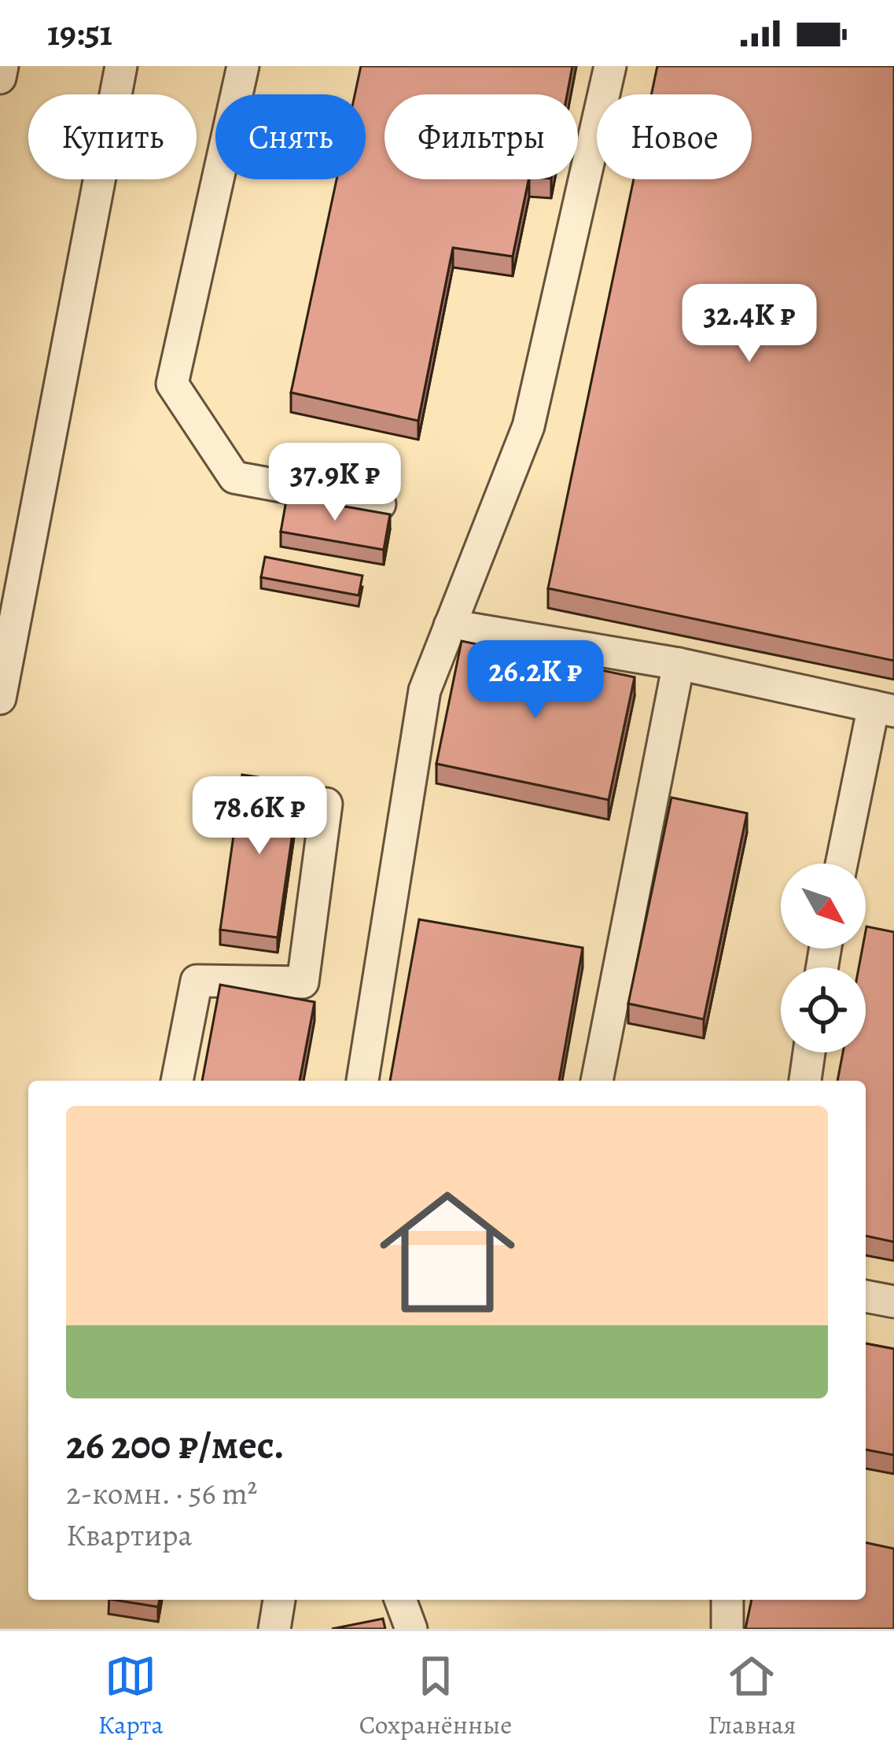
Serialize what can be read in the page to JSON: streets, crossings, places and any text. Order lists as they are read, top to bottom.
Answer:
{
  "north": "bottom right",
  "page": {
    "status": "19:51",
    "chip": [
      "Купить",
      "Снять",
      "Фильтры",
      "Новое"
    ],
    "price": [
      "32.4K ₽",
      "37.9K ₽",
      "26.2K ₽",
      "78.6K ₽"
    ],
    "list": [
      {
        "name": "26 200 ₽/мес.",
        "note": "2-комн. · 56 m² · Квартира"
      }
    ],
    "tabs": ["Карта", "Сохранённые", "Главная"]
  }
}
